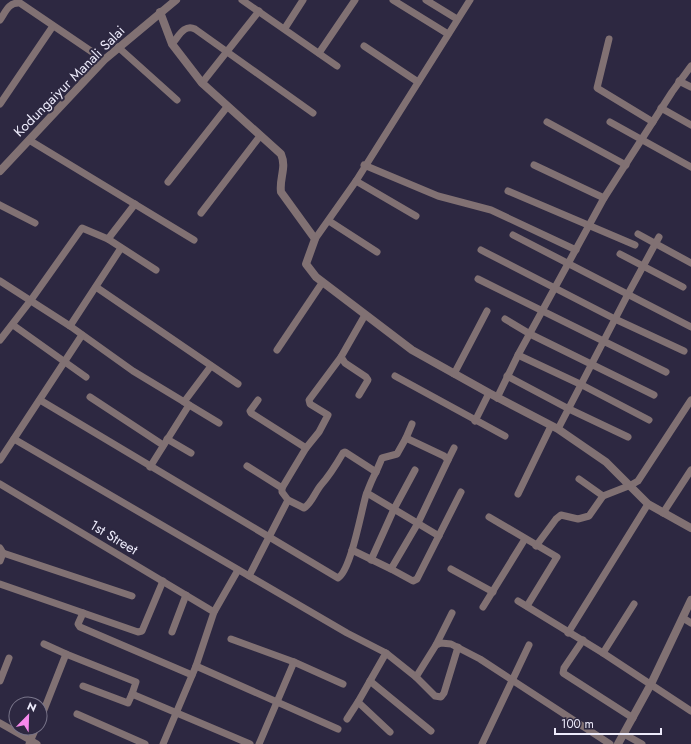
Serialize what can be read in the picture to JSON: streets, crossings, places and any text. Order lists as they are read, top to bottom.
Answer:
{
  "streets": {
    "street": ["Kodungaiyur Manali Salai", "1st Street"]
  },
  "scale_bar": "100 m",
  "north": "top right"
}
